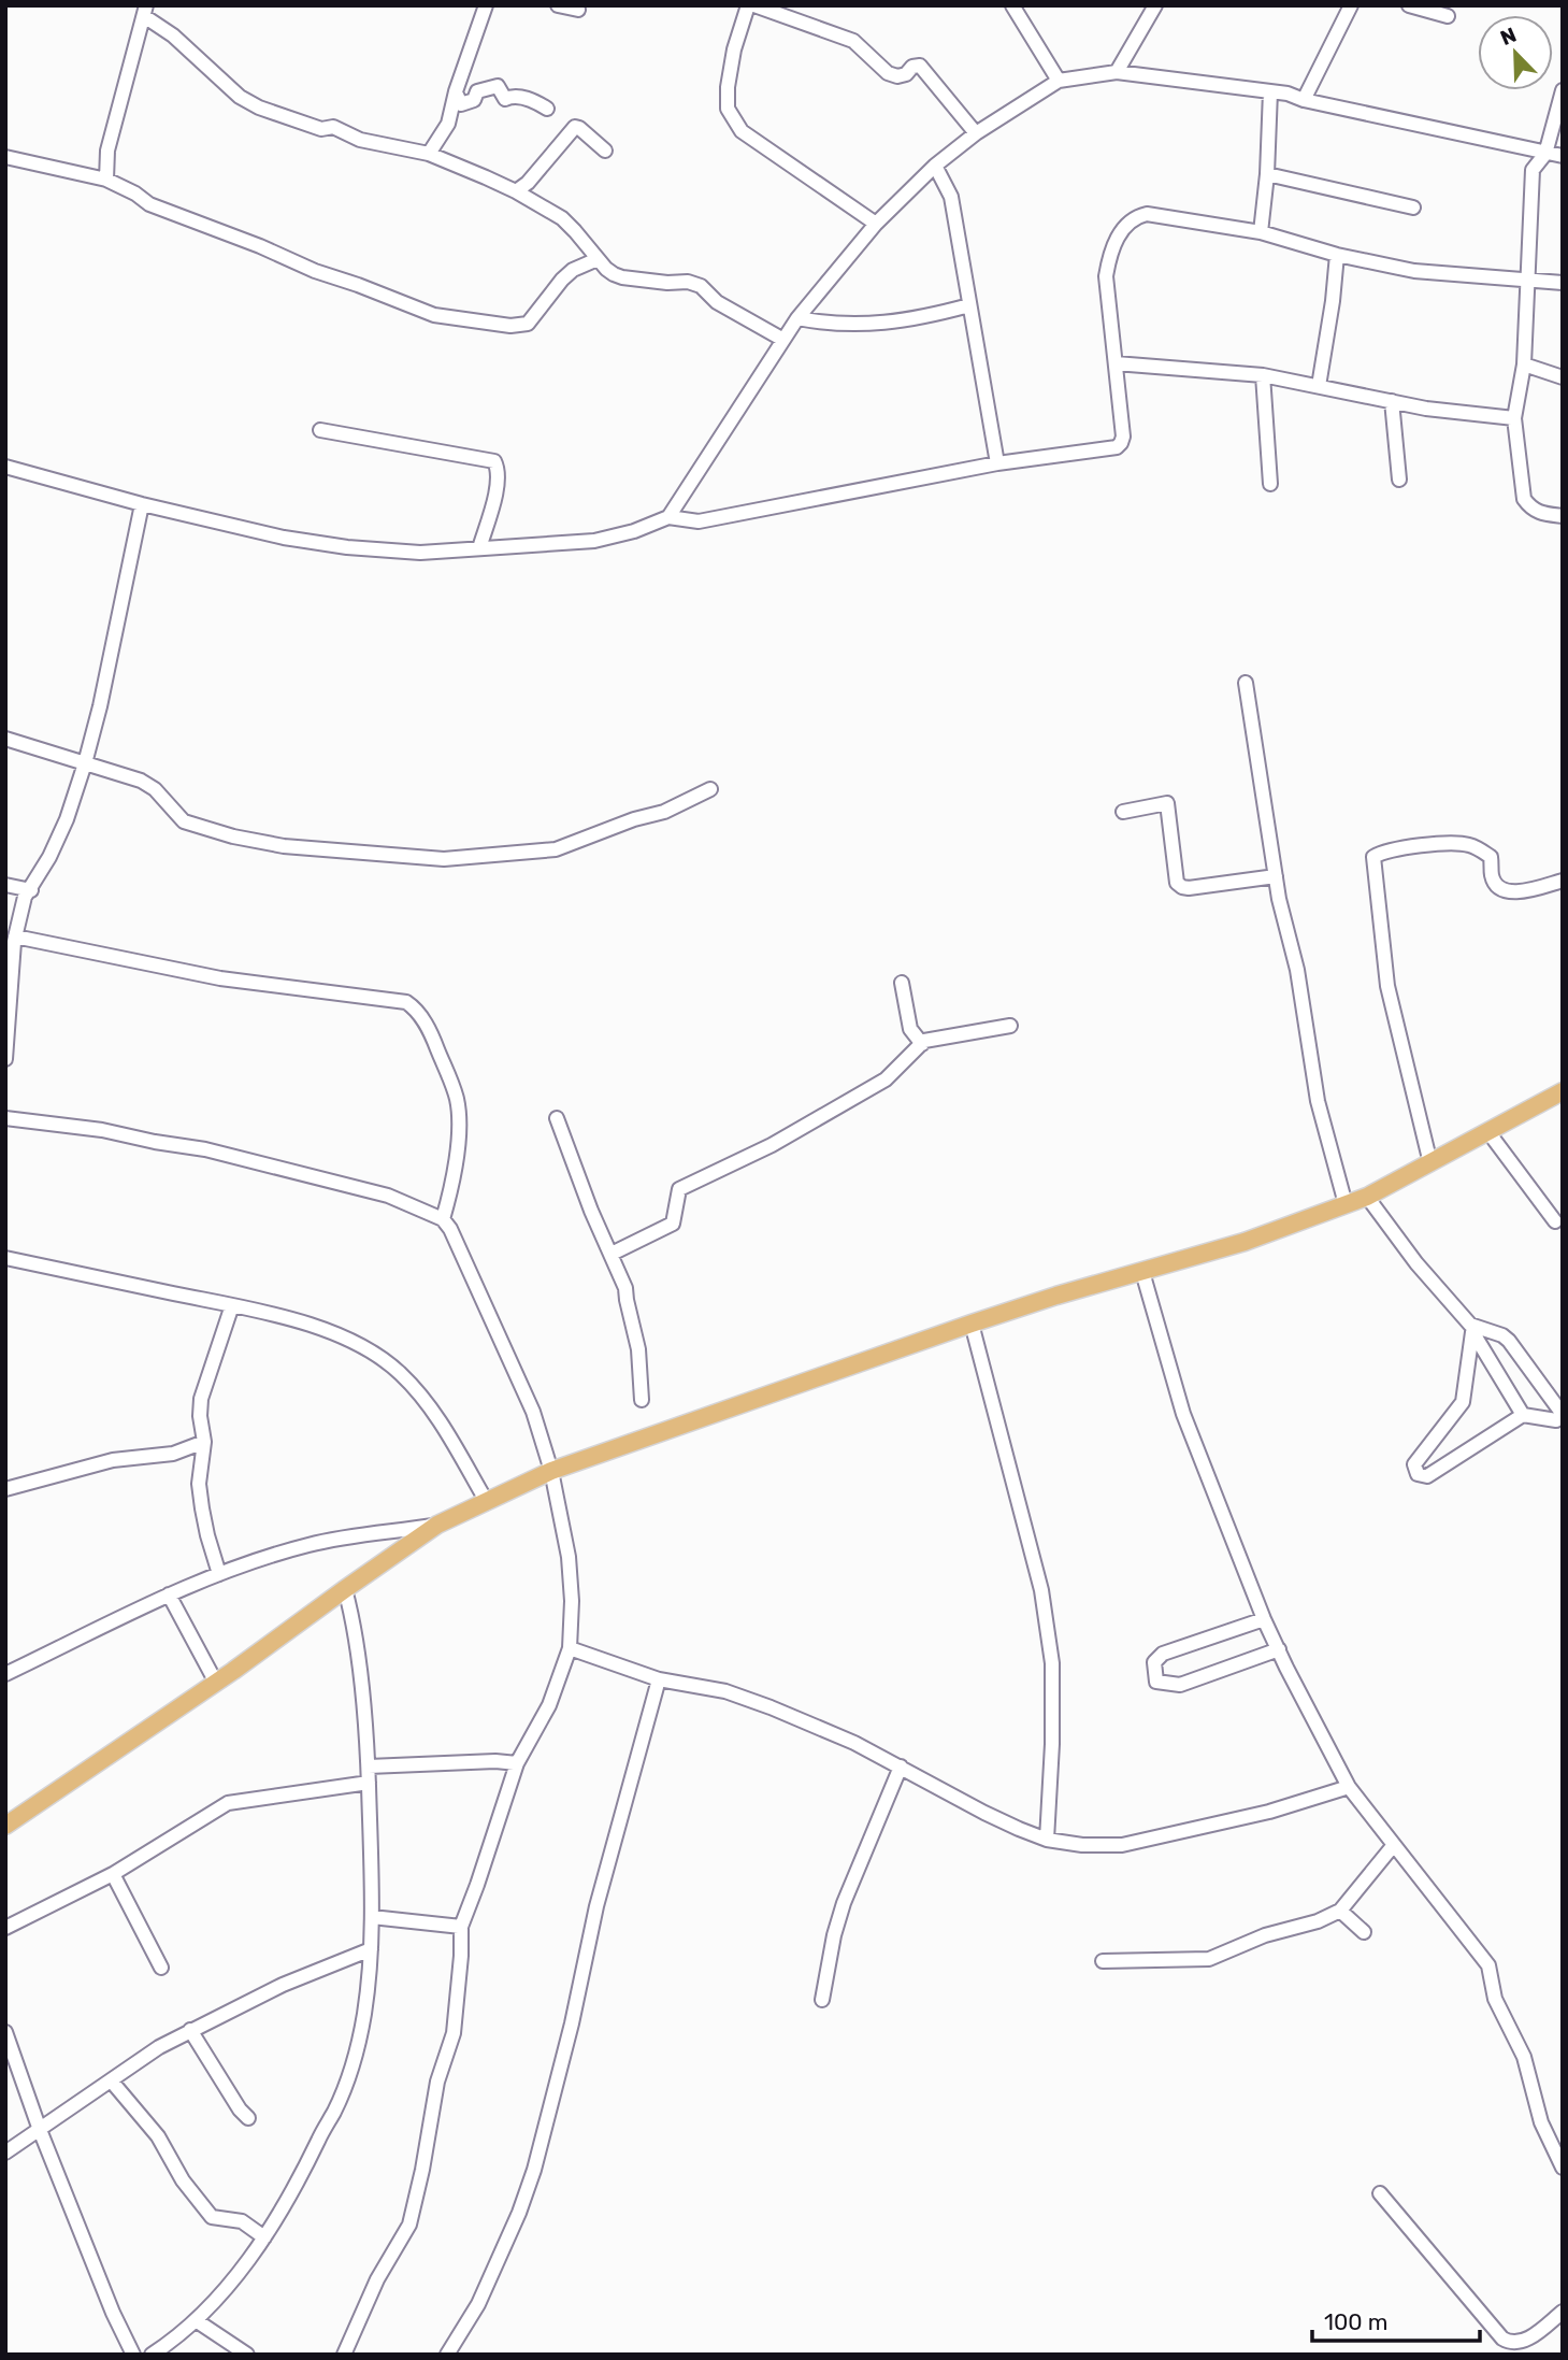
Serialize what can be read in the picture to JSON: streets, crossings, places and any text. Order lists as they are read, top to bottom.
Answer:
{
  "scale_bar": "100 m",
  "north": "top left"
}
